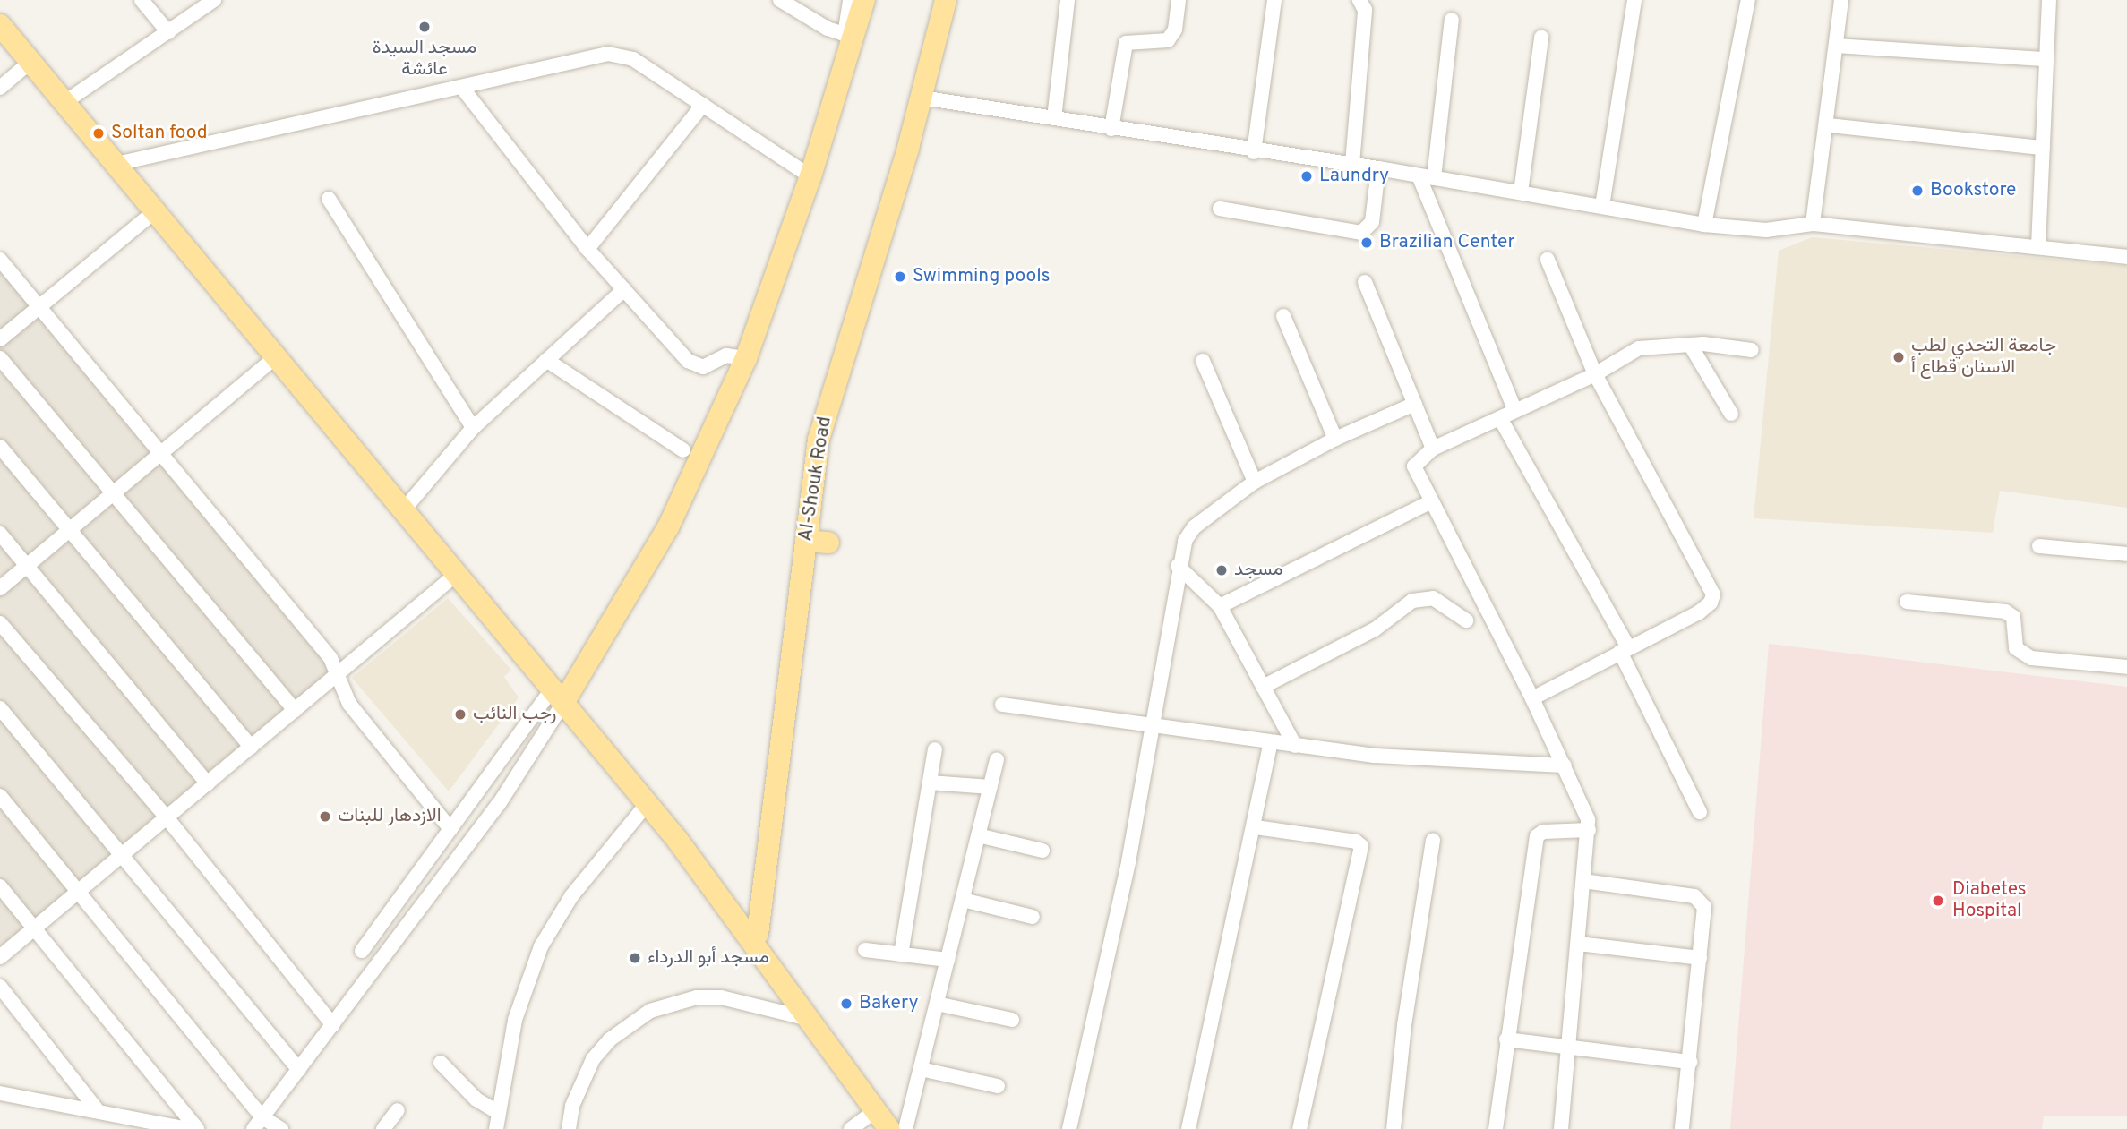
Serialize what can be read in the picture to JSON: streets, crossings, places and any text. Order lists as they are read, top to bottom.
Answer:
{
  "streets": {
    "main road": ["Al-Shouk Road"]
  },
  "places": [
    "مسجد السيدة عائشة",
    "Soltan food",
    "Laundry",
    "Bookstore",
    "Brazilian Center",
    "Swimming pools",
    "جامعة التحدي لطب الاسنان قطاع أ",
    "مسجد",
    "رجب النائب",
    "الازدهار للبنات",
    "Diabetes Hospital",
    "مسجد أبو الدرداء",
    "Bakery"
  ]
}
